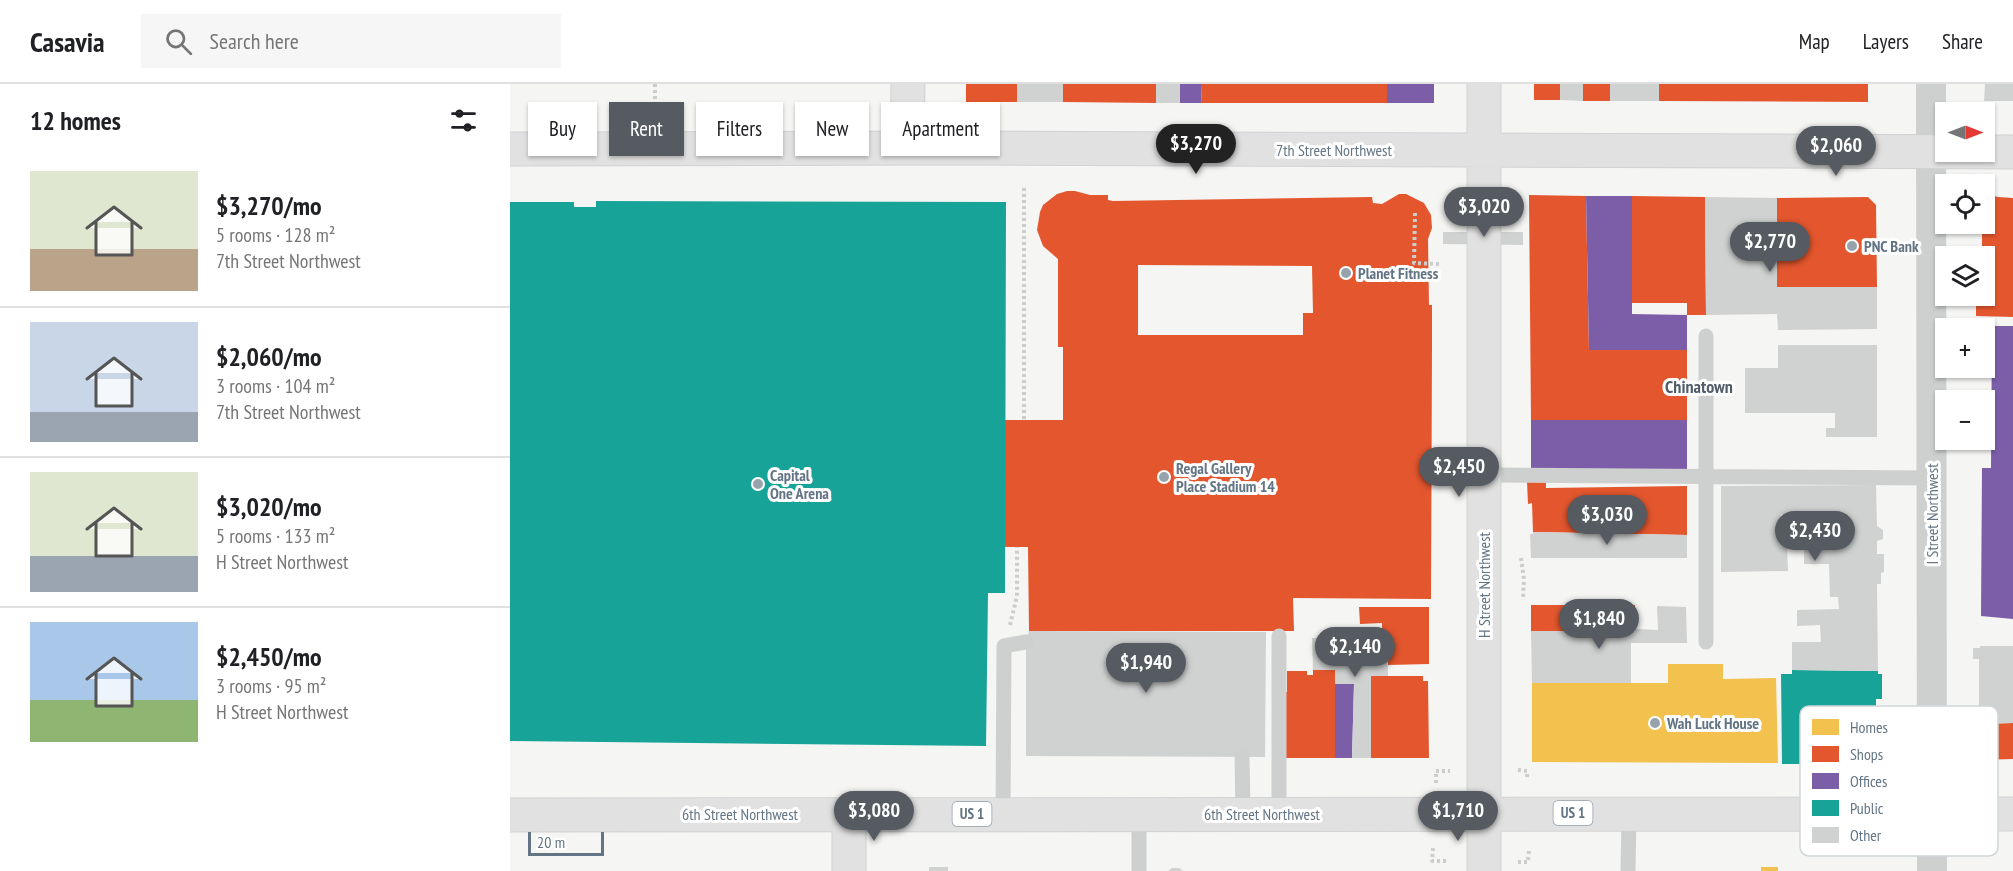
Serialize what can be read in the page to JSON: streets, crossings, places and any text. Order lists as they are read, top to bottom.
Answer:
{
  "streets": {
    "main road": [
      "7th Street Northwest",
      "H Street Northwest",
      "US 1",
      "6th Street Northwest"
    ],
    "street": ["I Street Northwest"]
  },
  "crossings": [
    ["7th Street Northwest", "I Street Northwest"],
    ["7th Street Northwest", "H Street Northwest"],
    ["H Street Northwest", "6th Street Northwest"]
  ],
  "districts": ["Chinatown"],
  "places": [
    "PNC Bank",
    "Planet Fitness",
    "Regal Gallery Place Stadium 14",
    "Capital One Arena",
    "Wah Luck House"
  ],
  "legend": [
    "Homes",
    "Shops",
    "Offices",
    "Public",
    "Other"
  ],
  "scale_bar": "20 m",
  "north": "right",
  "page": {
    "header": "Casavia",
    "search": "Search here",
    "nav": ["Map", "Layers", "Share"],
    "heading": "12 homes",
    "map_buttons": ["+", "−"],
    "chip": [
      "Buy",
      "Rent",
      "Filters",
      "New",
      "Apartment"
    ],
    "price": [
      "$3,270",
      "$2,060",
      "$3,020",
      "$2,770",
      "$2,450",
      "$3,030",
      "$2,430",
      "$1,840",
      "$2,140",
      "$1,940",
      "$3,080",
      "$1,710"
    ],
    "list": [
      {
        "name": "$3,270/mo",
        "note": "5 rooms · 128 m² · 7th Street Northwest"
      },
      {
        "name": "$2,060/mo",
        "note": "3 rooms · 104 m² · 7th Street Northwest"
      },
      {
        "name": "$3,020/mo",
        "note": "5 rooms · 133 m² · H Street Northwest"
      },
      {
        "name": "$2,450/mo",
        "note": "3 rooms · 95 m² · H Street Northwest"
      }
    ],
    "scale": "20 m"
  }
}
